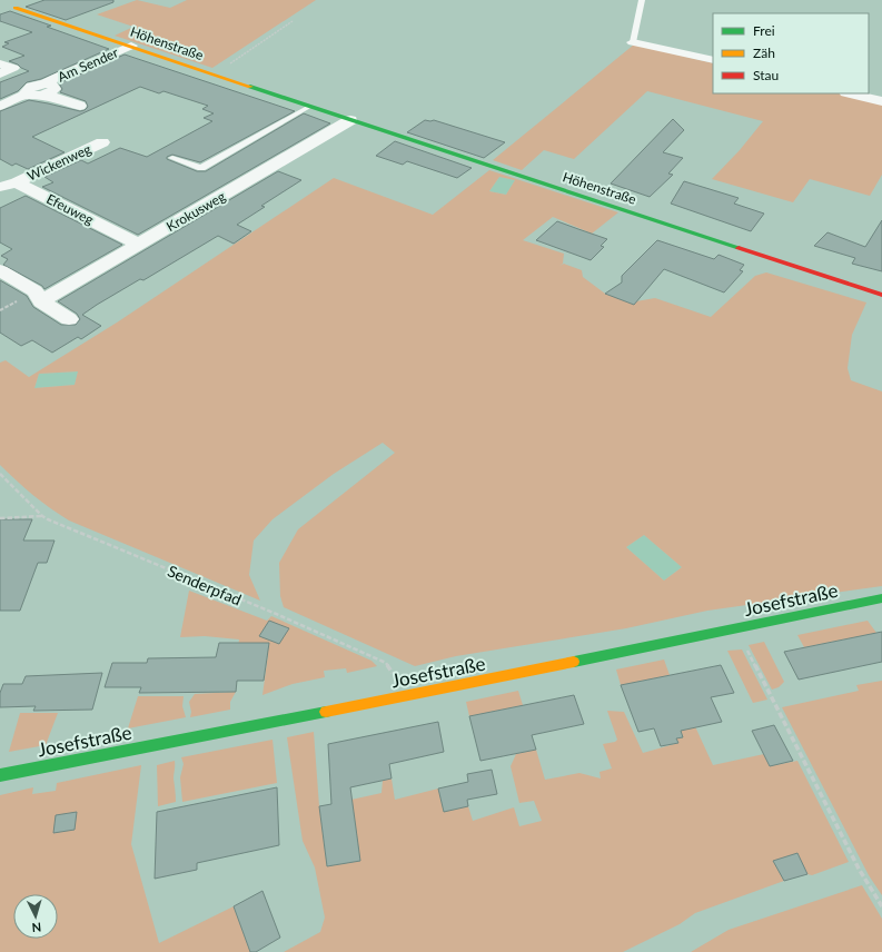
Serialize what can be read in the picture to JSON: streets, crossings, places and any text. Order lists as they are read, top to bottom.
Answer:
{
  "streets": {
    "street": [
      "Höhenstraße",
      "Am Sender",
      "Wickenweg",
      "Efeuweg",
      "Krokusweg",
      "Josefstraße"
    ],
    "path": ["Senderpfad"]
  },
  "crossings": [
    ["Höhenstraße", "Am Sender"],
    ["Höhenstraße", "Krokusweg"],
    ["Wickenweg", "Efeuweg"],
    ["Efeuweg", "Krokusweg"],
    ["Senderpfad", "Josefstraße"]
  ],
  "legend": ["Frei", "Zäh", "Stau"],
  "north": "bottom"
}
